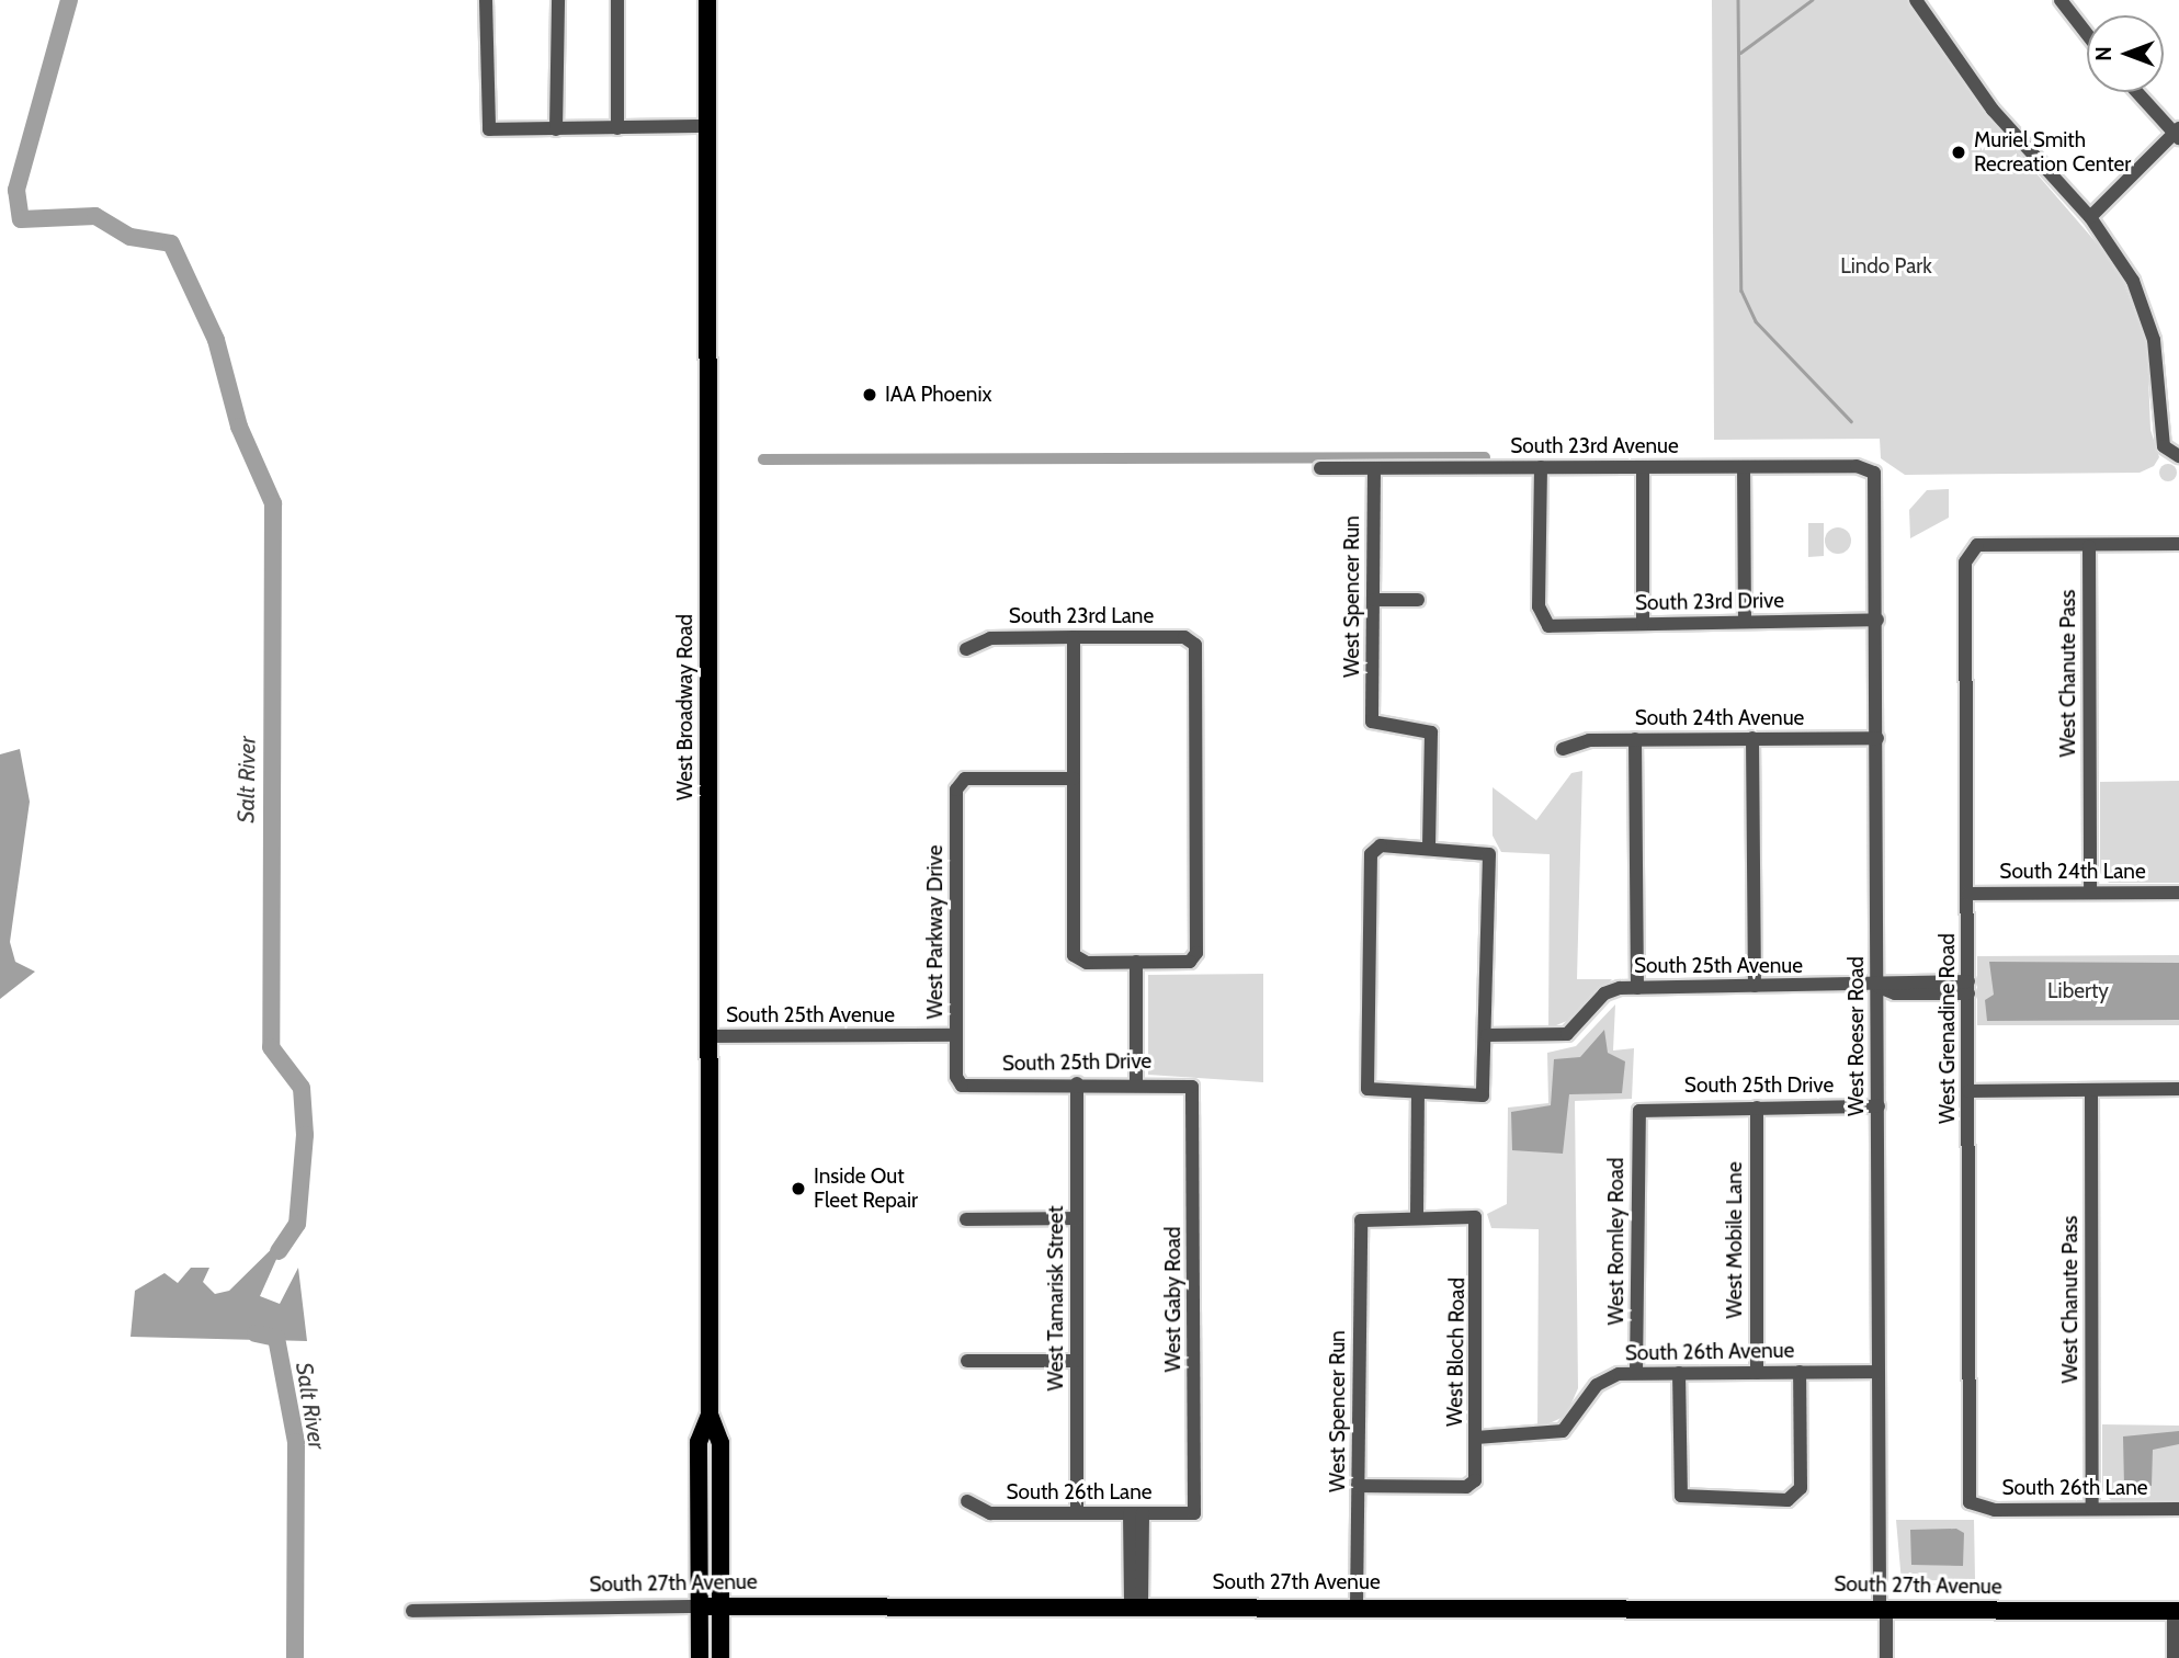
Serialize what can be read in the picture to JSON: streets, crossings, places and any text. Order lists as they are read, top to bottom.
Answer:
{
  "streets": {
    "main road": ["West Broadway Road", "South 27th Avenue"],
    "street": [
      "South 23rd Avenue",
      "West Spencer Run",
      "South 23rd Drive",
      "South 23rd Lane",
      "West Chanute Pass",
      "South 24th Avenue",
      "South 24th Lane",
      "West Parkway Drive",
      "South 25th Avenue",
      "West Grenadine Road",
      "West Roeser Road",
      "South 25th Drive",
      "West Mobile Lane",
      "West Romley Road",
      "West Tamarisk Street",
      "West Gaby Road",
      "West Bloch Road",
      "South 26th Avenue",
      "South 26th Lane"
    ]
  },
  "crossings": [
    ["South 23rd Avenue", "West Spencer Run"],
    ["South 23rd Avenue", "South 23rd Drive"],
    ["South 23rd Avenue", "West Roeser Road"],
    ["West Spencer Run", "West Bloch Road"],
    ["West Spencer Run", "South 27th Avenue"],
    ["South 23rd Drive", "West Roeser Road"],
    ["West Chanute Pass", "South 24th Lane"],
    ["West Chanute Pass", "West Grenadine Road"],
    ["West Chanute Pass", "South 26th Lane"],
    ["West Broadway Road", "South 25th Avenue"],
    ["West Broadway Road", "South 27th Avenue"],
    ["South 24th Avenue", "West Roeser Road"],
    ["South 24th Lane", "West Grenadine Road"],
    ["West Parkway Drive", "South 25th Avenue"],
    ["West Parkway Drive", "South 25th Drive"],
    ["South 25th Avenue", "West Grenadine Road"],
    ["South 25th Avenue", "West Roeser Road"],
    ["West Grenadine Road", "South 26th Lane"],
    ["West Roeser Road", "South 25th Drive"],
    ["West Roeser Road", "South 26th Avenue"],
    ["West Roeser Road", "South 27th Avenue"],
    ["South 25th Drive", "West Mobile Lane"],
    ["South 25th Drive", "West Romley Road"],
    ["South 25th Drive", "West Tamarisk Street"],
    ["South 25th Drive", "West Gaby Road"],
    ["West Mobile Lane", "South 26th Avenue"],
    ["West Romley Road", "South 26th Avenue"],
    ["West Tamarisk Street", "South 26th Lane"],
    ["West Gaby Road", "South 26th Lane"],
    ["West Bloch Road", "South 26th Avenue"]
  ],
  "water": ["Salt River"],
  "parks": ["Lindo Park", "Liberty"],
  "places": ["Muriel Smith Recreation Center", "IAA Phoenix", "Inside Out Fleet Repair"],
  "north": "left"
}
